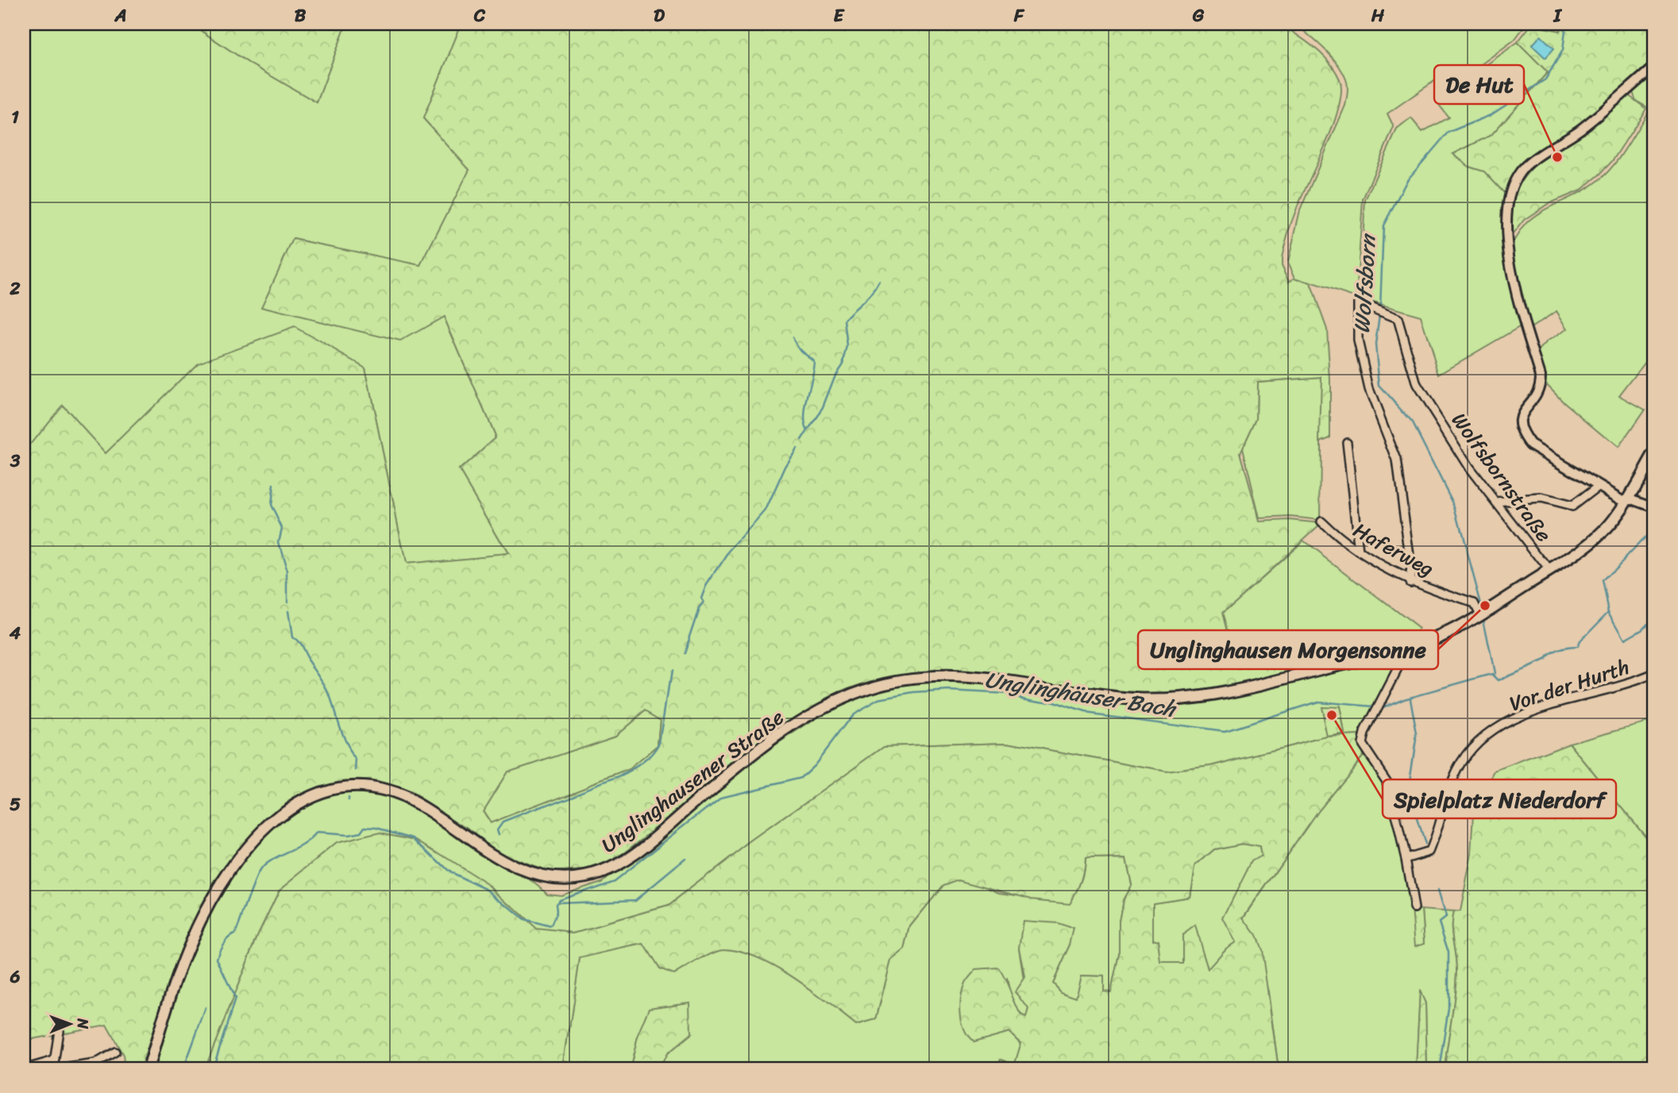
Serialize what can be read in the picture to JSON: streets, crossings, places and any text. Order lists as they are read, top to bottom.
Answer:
{
  "streets": {
    "main road": ["Unglinghausener Straße"],
    "street": ["Wolfsbornstraße", "Haferweg", "Vor der Hurth"]
  },
  "crossings": [
    ["Wolfsbornstraße", "Haferweg"],
    ["Wolfsbornstraße", "Unglinghausener Straße"],
    ["Haferweg", "Unglinghausener Straße"]
  ],
  "water": ["Wolfsborn", "Unglinghäuser Bach"],
  "places": ["De Hut", "Unglinghausen Morgensonne", "Spielplatz Niederdorf"],
  "north": "right",
  "grid": {
    "columns": [
      "A",
      "B",
      "C",
      "D",
      "E",
      "F",
      "G",
      "H",
      "I"
    ],
    "rows": [
      "1",
      "2",
      "3",
      "4",
      "5",
      "6"
    ]
  }
}
